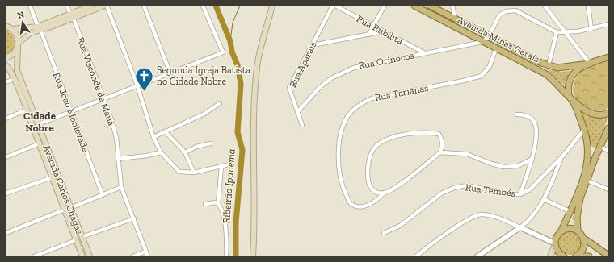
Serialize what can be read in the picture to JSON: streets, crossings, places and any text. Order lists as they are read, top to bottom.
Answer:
{
  "streets": {
    "main road": ["Avenida Minas Gerais", "Avenida Carlos Chagas"],
    "street": [
      "Rua Rubilita",
      "Rua Orinocos",
      "Rua Aparais",
      "Rua Visconde de Mauá",
      "Rua Tarianas",
      "Rua João Monlevade",
      "Rua Tembés"
    ]
  },
  "crossings": [
    ["Rua Rubilita", "Rua Orinocos"],
    ["Rua Rubilita", "Rua Aparais"],
    ["Avenida Minas Gerais", "Rua Orinocos"],
    ["Avenida Minas Gerais", "Rua Tarianas"],
    ["Rua Orinocos", "Rua Aparais"]
  ],
  "districts": ["Cidade Nobre"],
  "water": ["Ribeirão Ipanema"],
  "places": {
    "church": ["Segunda Igreja Batista no Cidade Nobre"]
  },
  "north": "top"
}
